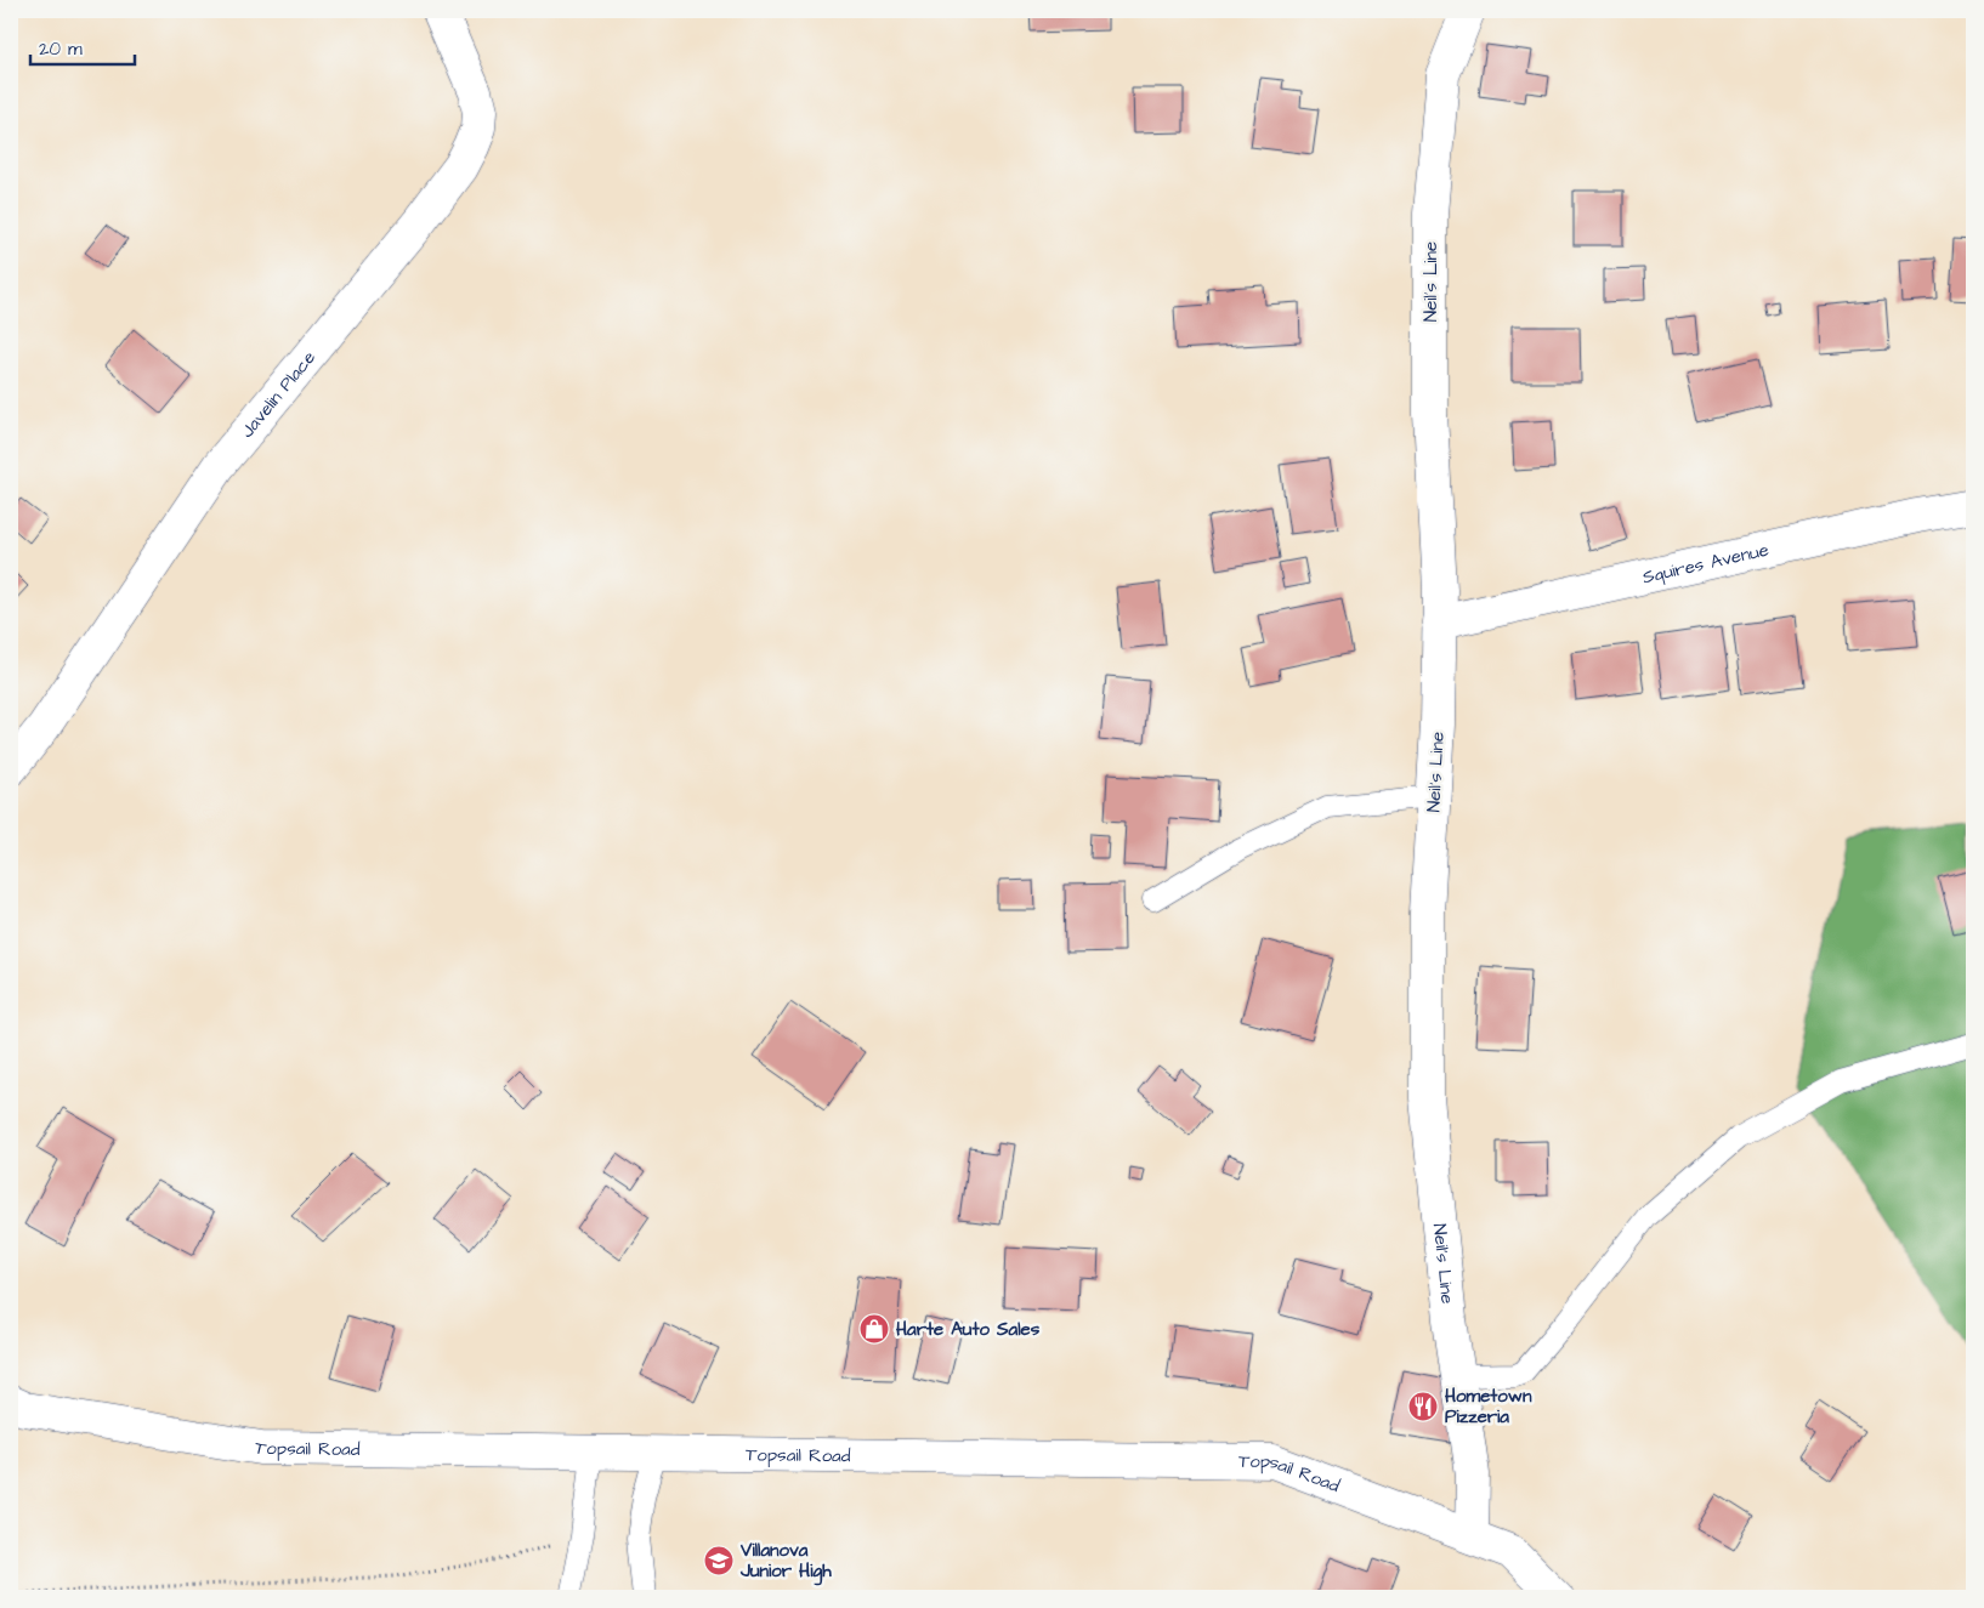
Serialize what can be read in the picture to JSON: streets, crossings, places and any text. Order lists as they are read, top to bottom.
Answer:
{
  "streets": {
    "street": [
      "Neil's Line",
      "Javelin Place",
      "Squires Avenue",
      "Topsail Road"
    ]
  },
  "crossings": [
    ["Neil's Line", "Squires Avenue"],
    ["Neil's Line", "Topsail Road"]
  ],
  "places": {
    "shop": ["Harte Auto Sales"],
    "restaurant": ["Hometown Pizzeria"],
    "school or university": ["Villanova Junior High"]
  },
  "scale_bar": "20 m"
}
